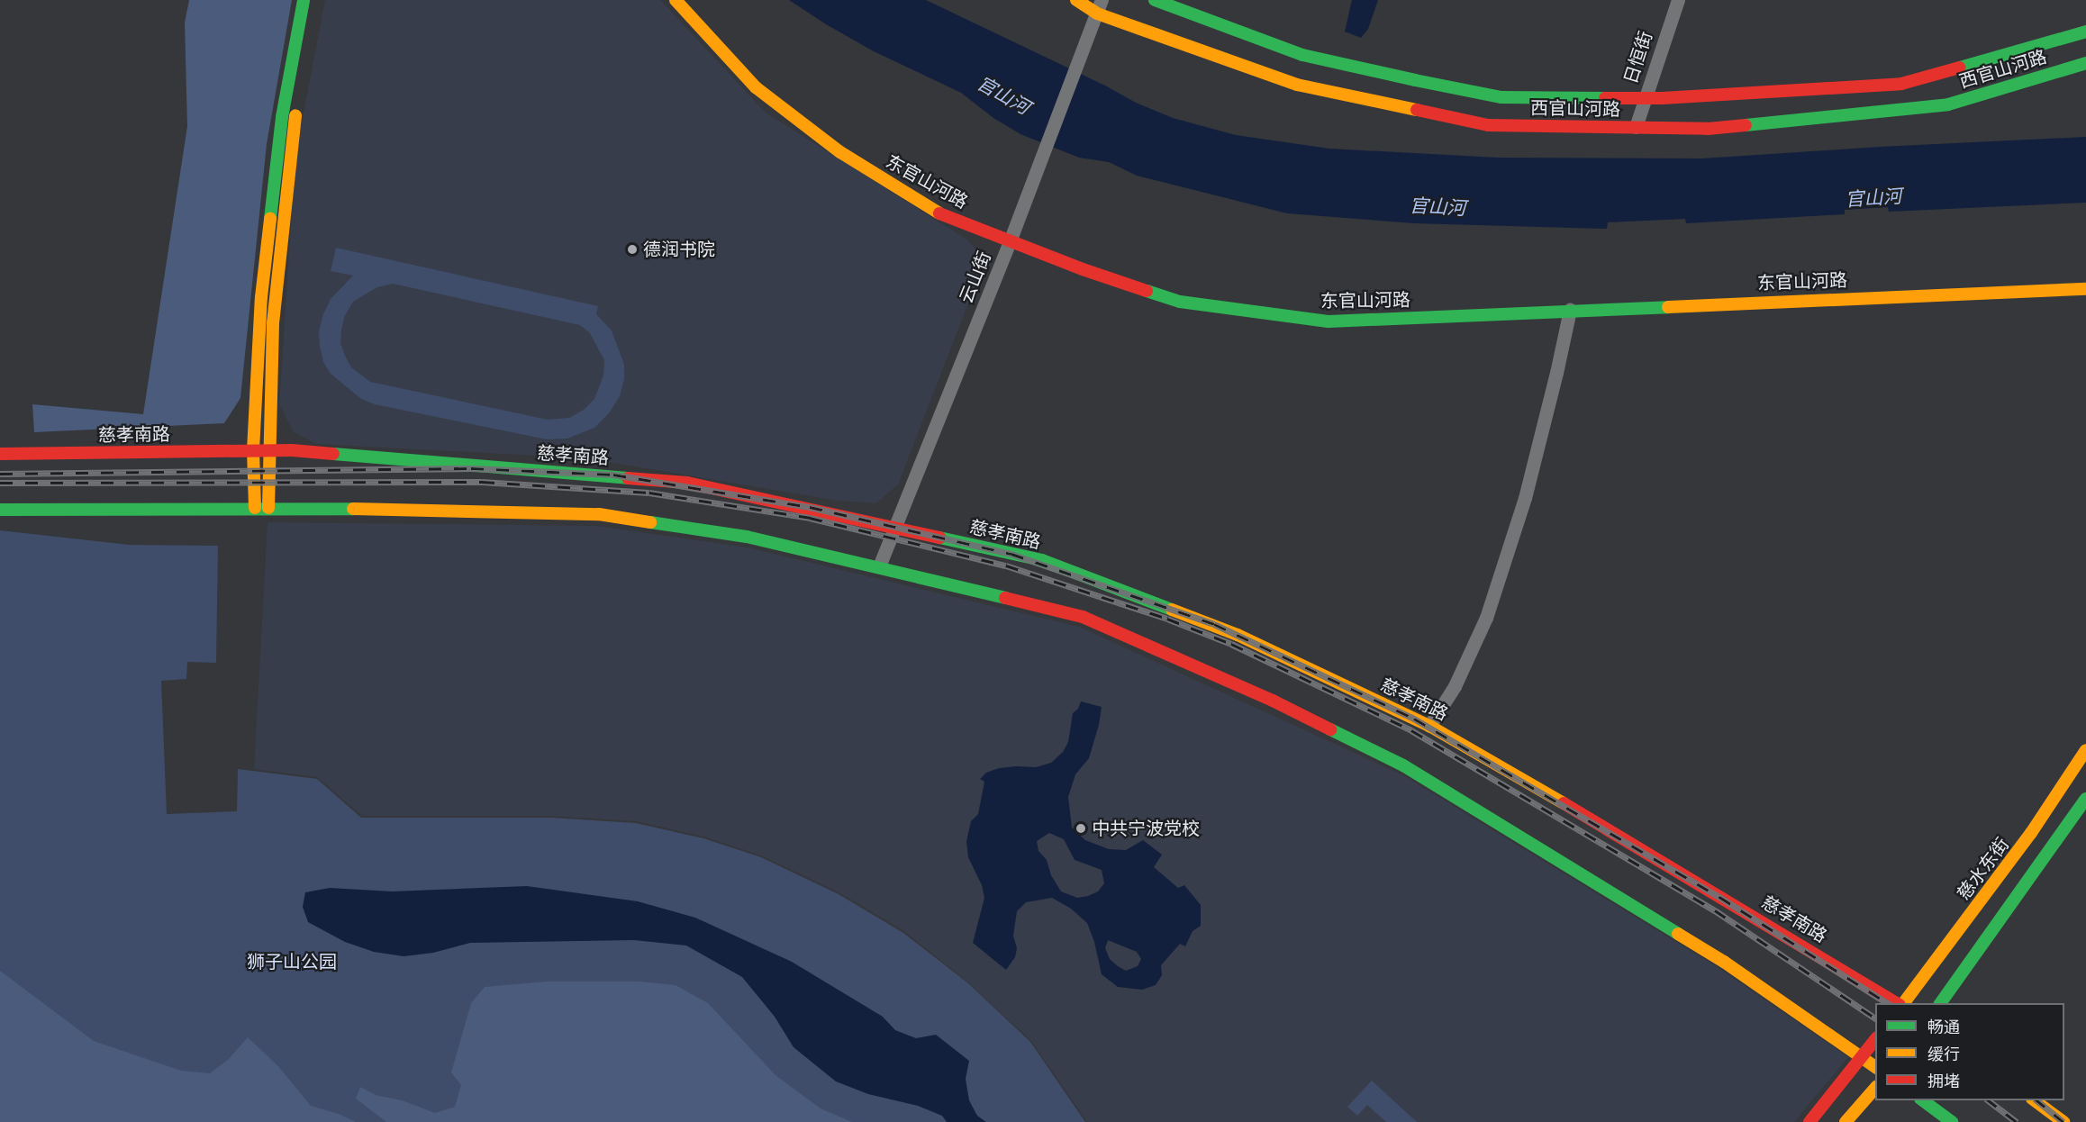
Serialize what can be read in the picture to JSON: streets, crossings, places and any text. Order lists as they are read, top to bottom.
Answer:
{
  "streets": {
    "main road": [
      "西官山河路",
      "东官山河路",
      "慈孝南路",
      "慈水东街"
    ],
    "street": ["日恒街", "云山街"]
  },
  "crossings": [
    ["日恒街", "西官山河路"],
    ["西官山河路", "云山街"],
    ["东官山河路", "云山街"],
    ["云山街", "慈孝南路"]
  ],
  "water": ["官山河"],
  "parks": ["狮子山公园"],
  "places": ["德润书院", "中共宁波党校"],
  "legend": ["畅通", "缓行", "拥堵"]
}
